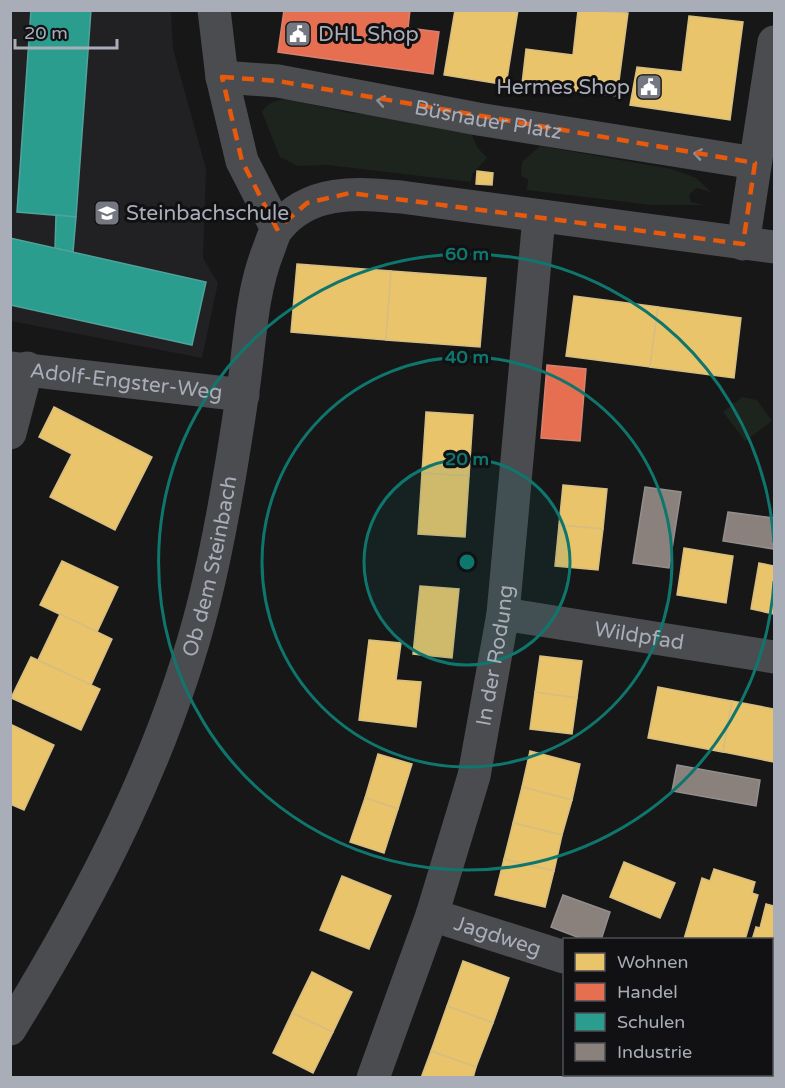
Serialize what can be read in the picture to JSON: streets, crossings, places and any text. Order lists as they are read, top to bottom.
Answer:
{
  "streets": {
    "street": [
      "Büsnauer Platz",
      "Adolf-Engster-Weg",
      "Ob dem Steinbach",
      "Wildpfad",
      "In der Rodung",
      "Jagdweg"
    ]
  },
  "crossings": [
    ["Adolf-Engster-Weg", "Ob dem Steinbach"],
    ["Wildpfad", "In der Rodung"],
    ["In der Rodung", "Jagdweg"]
  ],
  "places": {
    "public building": ["DHL Shop", "Hermes Shop"],
    "school or university": ["Steinbachschule"]
  },
  "legend": [
    "Wohnen",
    "Handel",
    "Schulen",
    "Industrie"
  ],
  "scale_bar": "20 m",
  "rings": ["60 m", "40 m", "20 m"]
}
